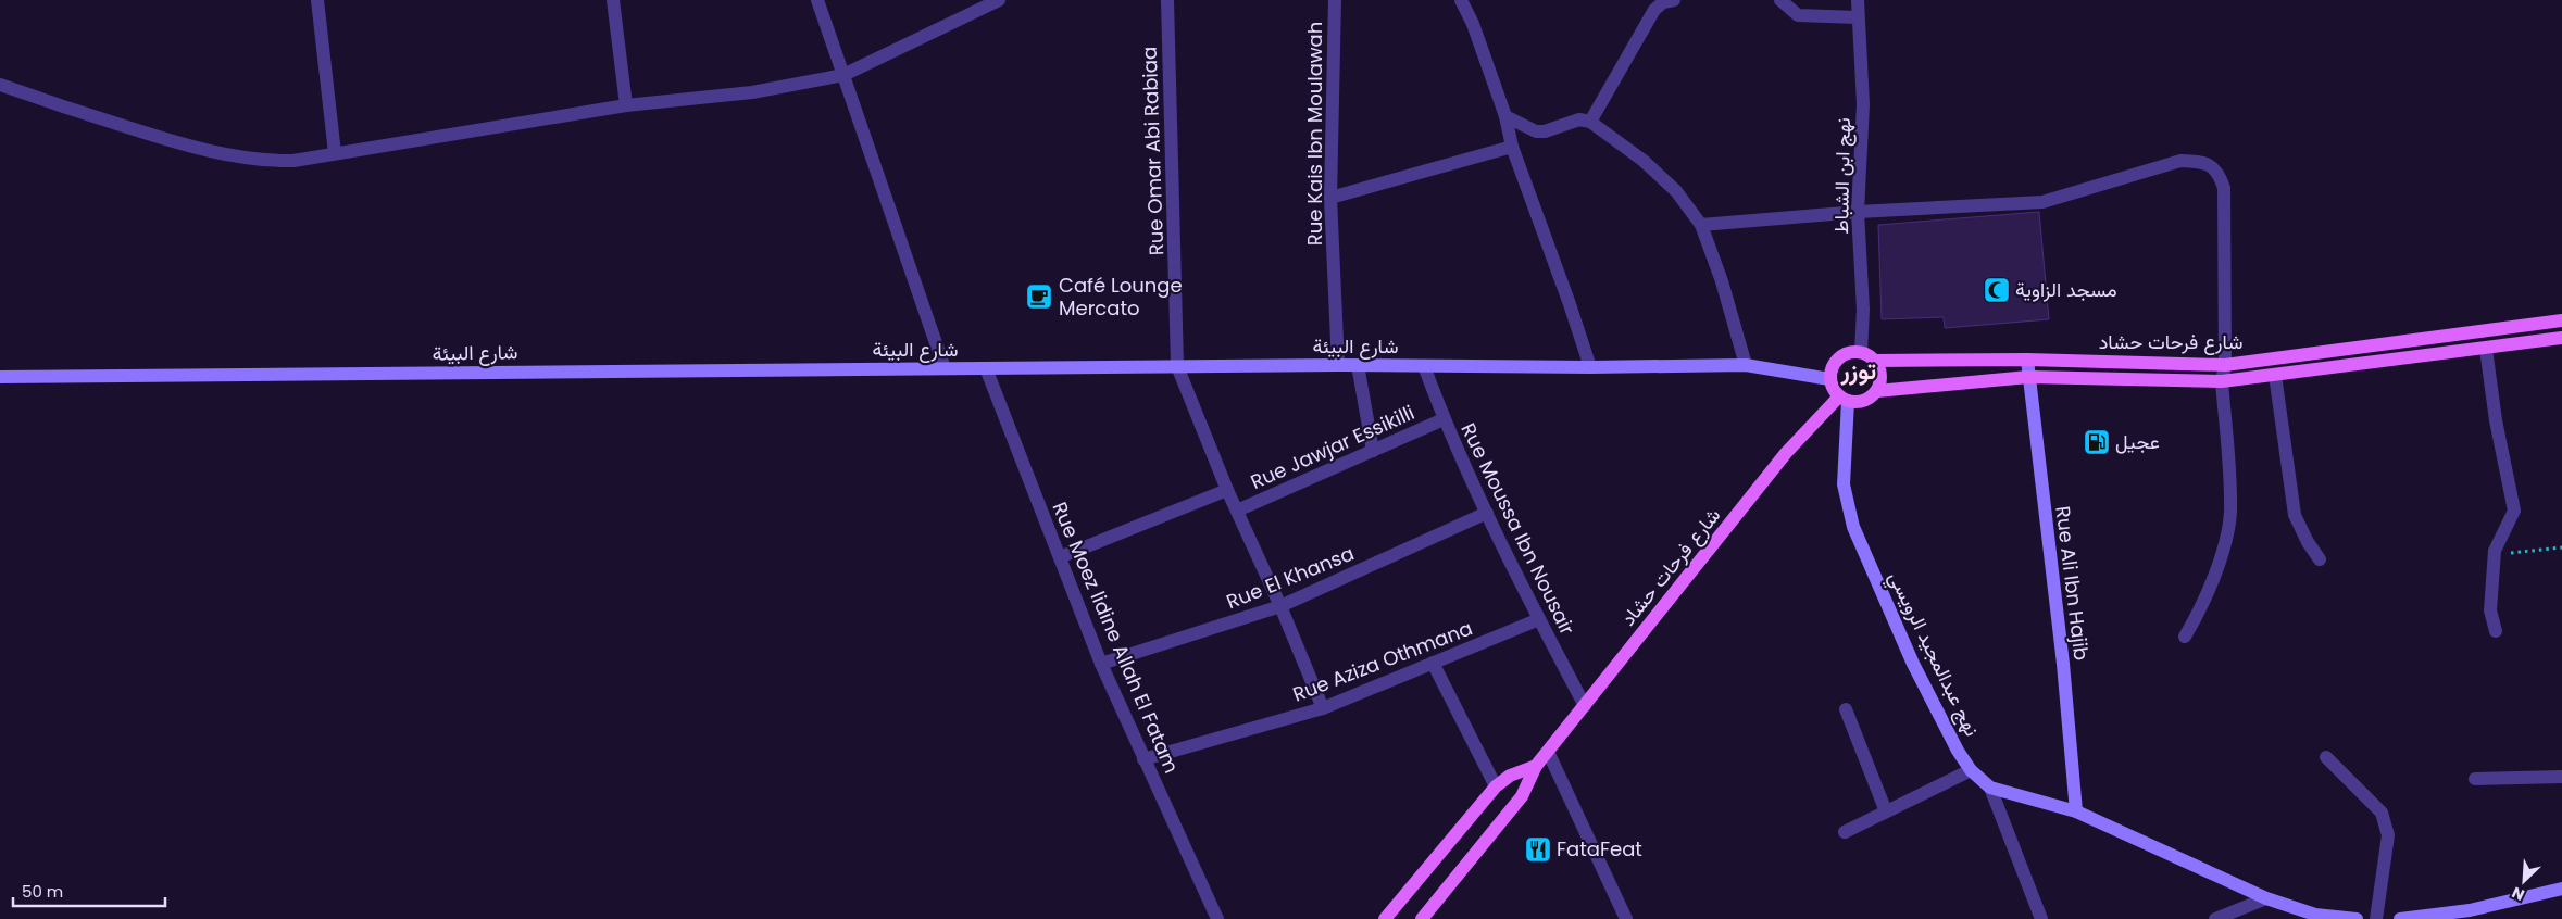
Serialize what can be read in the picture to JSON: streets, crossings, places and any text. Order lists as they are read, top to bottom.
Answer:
{
  "streets": {
    "main road": [
      "شارع فرحات حشاد",
      "شارع البيئة",
      "Rue Ali Ibn Hajib",
      "نهج عبدالمجيد الرويسي"
    ],
    "street": [
      "Rue Kais Ibn Moulawah",
      "Rue Omar Abi Rabiaa",
      "نهج ابن الشباط",
      "Rue Jawjar Essikilli",
      "Rue Moussa Ibn Nousair",
      "Rue El Khansa",
      "Rue Moez lidine Allah El Fatam",
      "Rue Aziza Othmana"
    ]
  },
  "crossings": [
    ["Rue Kais Ibn Moulawah", "شارع البيئة"],
    ["Rue Omar Abi Rabiaa", "شارع البيئة"],
    ["نهج ابن الشباط", "شارع فرحات حشاد"],
    ["نهج ابن الشباط", "شارع البيئة"],
    ["نهج ابن الشباط", "نهج عبدالمجيد الرويسي"],
    ["شارع فرحات حشاد", "شارع البيئة"],
    ["شارع فرحات حشاد", "Rue Moussa Ibn Nousair"],
    ["شارع فرحات حشاد", "Rue Ali Ibn Hajib"],
    ["شارع فرحات حشاد", "نهج عبدالمجيد الرويسي"],
    ["شارع البيئة", "Rue Moussa Ibn Nousair"],
    ["شارع البيئة", "Rue Moez lidine Allah El Fatam"],
    ["شارع البيئة", "نهج عبدالمجيد الرويسي"],
    ["Rue Jawjar Essikilli", "Rue Moussa Ibn Nousair"],
    ["Rue Jawjar Essikilli", "Rue Moez lidine Allah El Fatam"],
    ["Rue Moussa Ibn Nousair", "Rue El Khansa"],
    ["Rue Moussa Ibn Nousair", "Rue Aziza Othmana"],
    ["Rue El Khansa", "Rue Moez lidine Allah El Fatam"],
    ["Rue Ali Ibn Hajib", "نهج عبدالمجيد الرويسي"],
    ["Rue Moez lidine Allah El Fatam", "Rue Aziza Othmana"]
  ],
  "districts": ["توزر"],
  "places": {
    "mosque": ["مسجد الزاوية"],
    "cafe": ["Café Lounge Mercato"],
    "fuel station": ["عجيل"],
    "restaurant": ["FataFeat"]
  },
  "scale_bar": "50 m",
  "north": "bottom left"
}
